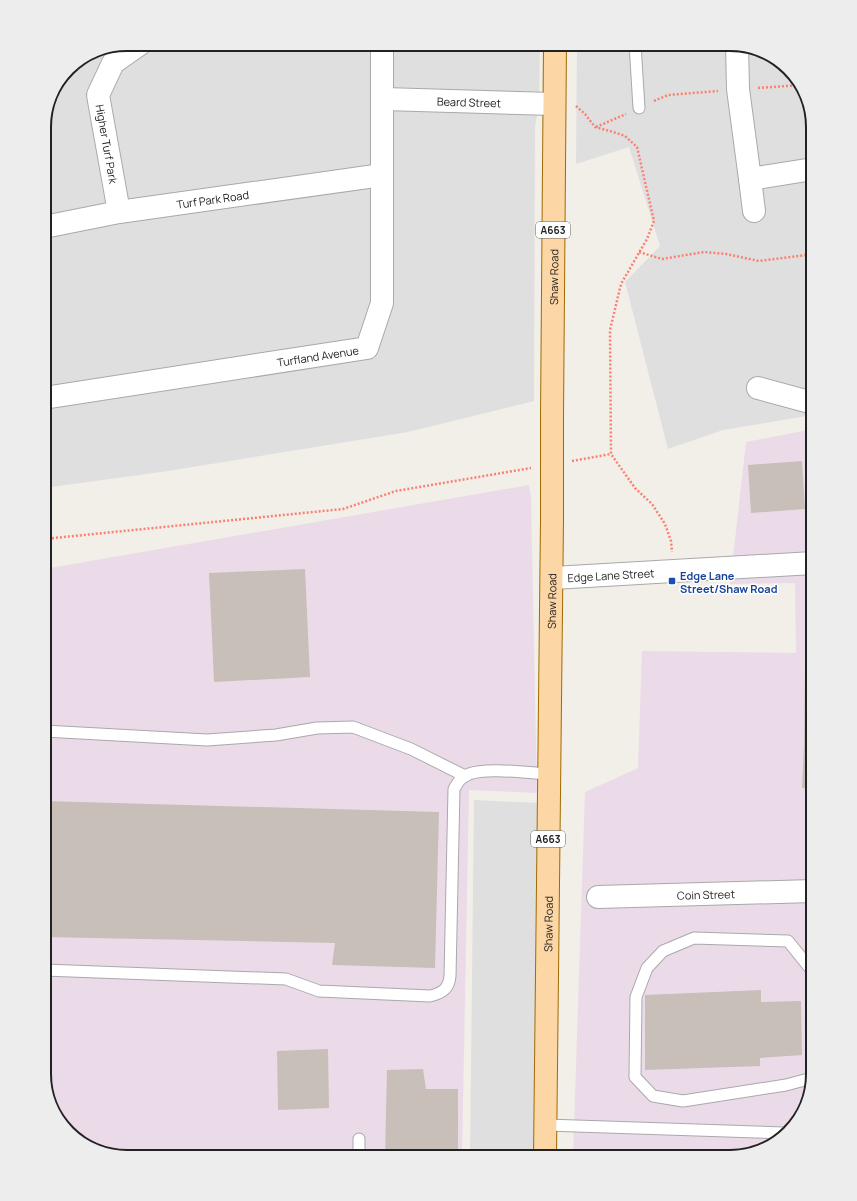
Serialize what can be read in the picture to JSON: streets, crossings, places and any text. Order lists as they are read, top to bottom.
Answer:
{
  "streets": {
    "main road": ["A663", "Shaw Road"],
    "street": [
      "Beard Street",
      "Higher Turf Park",
      "Turf Park Road",
      "Turfland Avenue",
      "Edge Lane Street",
      "Coin Street"
    ]
  },
  "crossings": [
    ["Beard Street", "Shaw Road"],
    ["Beard Street", "Turfland Avenue"],
    ["Higher Turf Park", "Turf Park Road"],
    ["Turf Park Road", "Turfland Avenue"],
    ["Shaw Road", "Edge Lane Street"]
  ],
  "places": {
    "transit": ["Edge Lane Street/Shaw Road"]
  }
}
